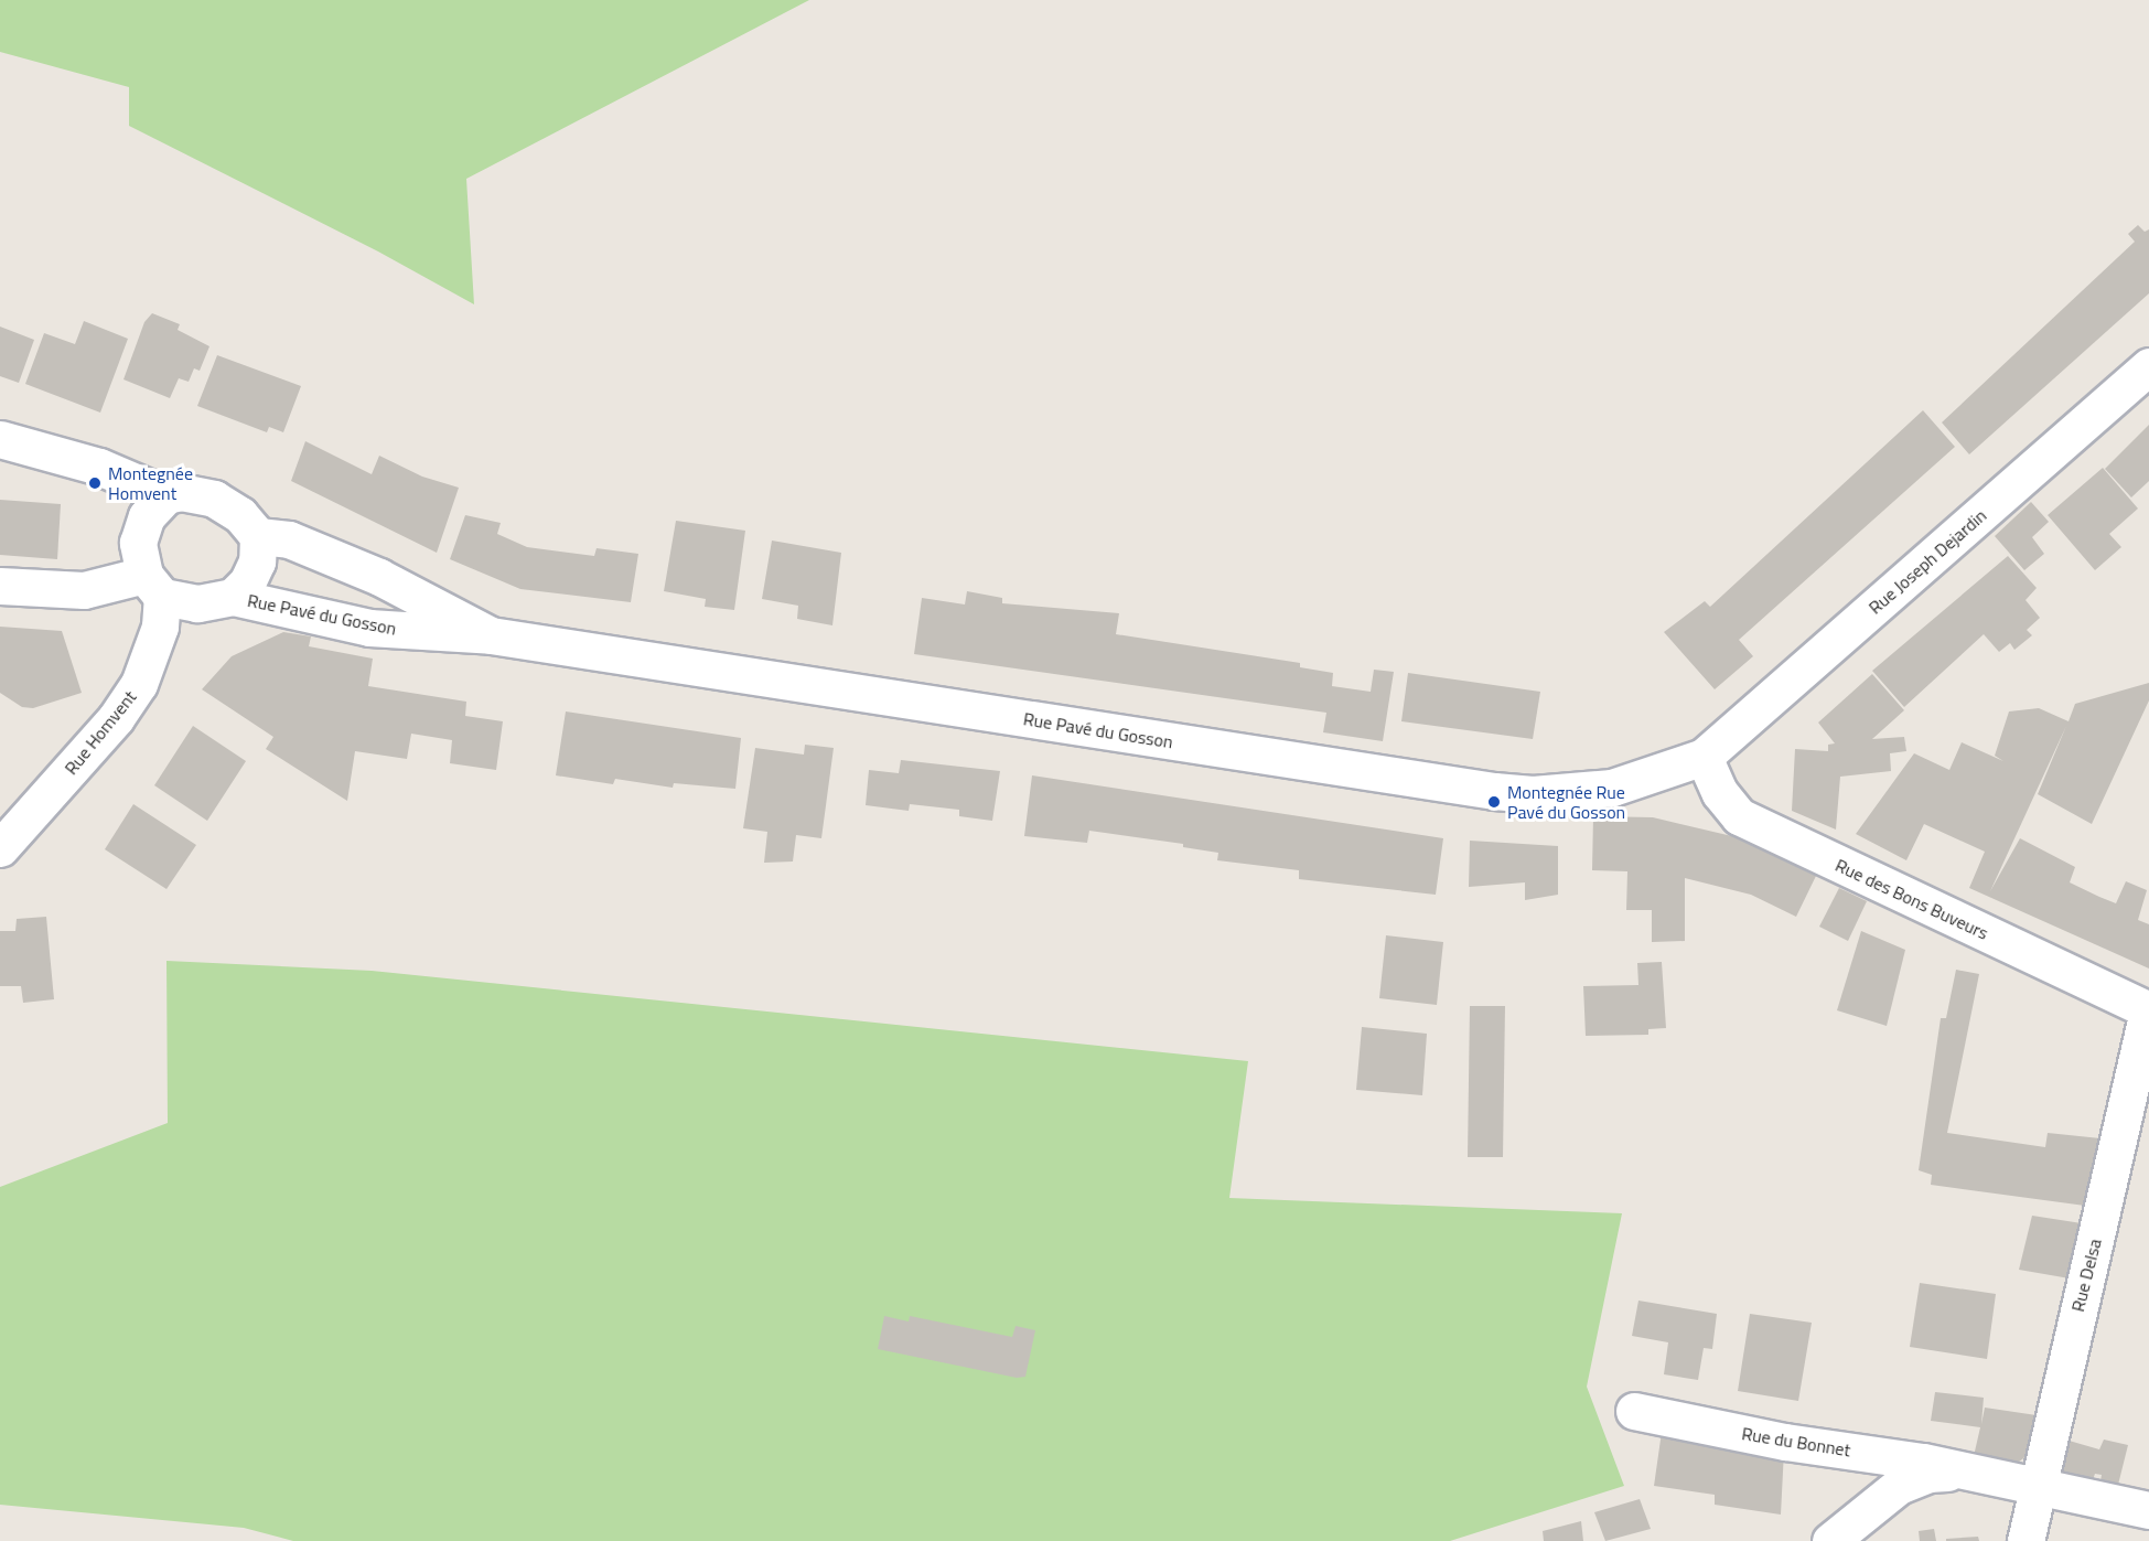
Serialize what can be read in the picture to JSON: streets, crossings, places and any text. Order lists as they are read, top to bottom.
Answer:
{
  "streets": {
    "street": [
      "Rue Joseph Dejardin",
      "Rue Pavé du Gosson",
      "Rue Homvent",
      "Rue des Bons Buveurs",
      "Rue Delsa",
      "Rue du Bonnet"
    ]
  },
  "crossings": [
    ["Rue Joseph Dejardin", "Rue Pavé du Gosson"],
    ["Rue Joseph Dejardin", "Rue des Bons Buveurs"],
    ["Rue Pavé du Gosson", "Rue Homvent"],
    ["Rue Pavé du Gosson", "Rue des Bons Buveurs"],
    ["Rue des Bons Buveurs", "Rue Delsa"],
    ["Rue Delsa", "Rue du Bonnet"]
  ],
  "places": ["Montegnée Homvent", "Montegnée Rue Pavé du Gosson"]
}
